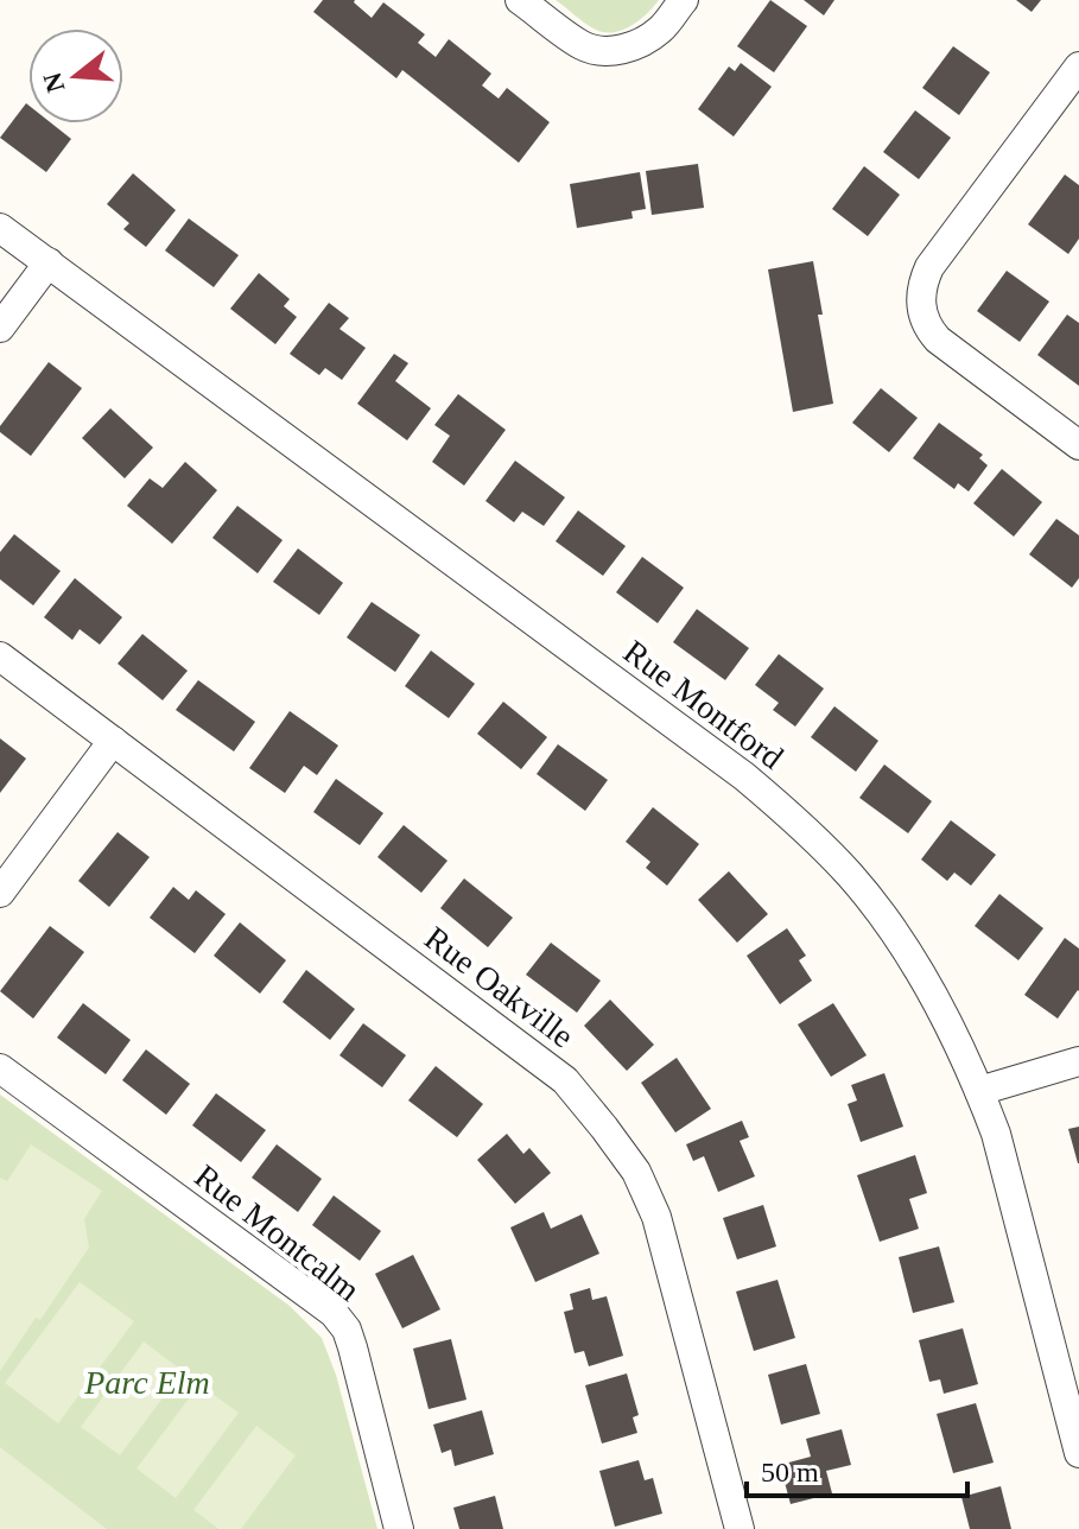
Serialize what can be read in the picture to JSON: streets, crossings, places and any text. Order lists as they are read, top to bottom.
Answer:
{
  "streets": {
    "street": ["Rue Montford", "Rue Oakville", "Rue Montcalm"]
  },
  "parks": ["Parc Elm"],
  "scale_bar": "50 m",
  "north": "left"
}
